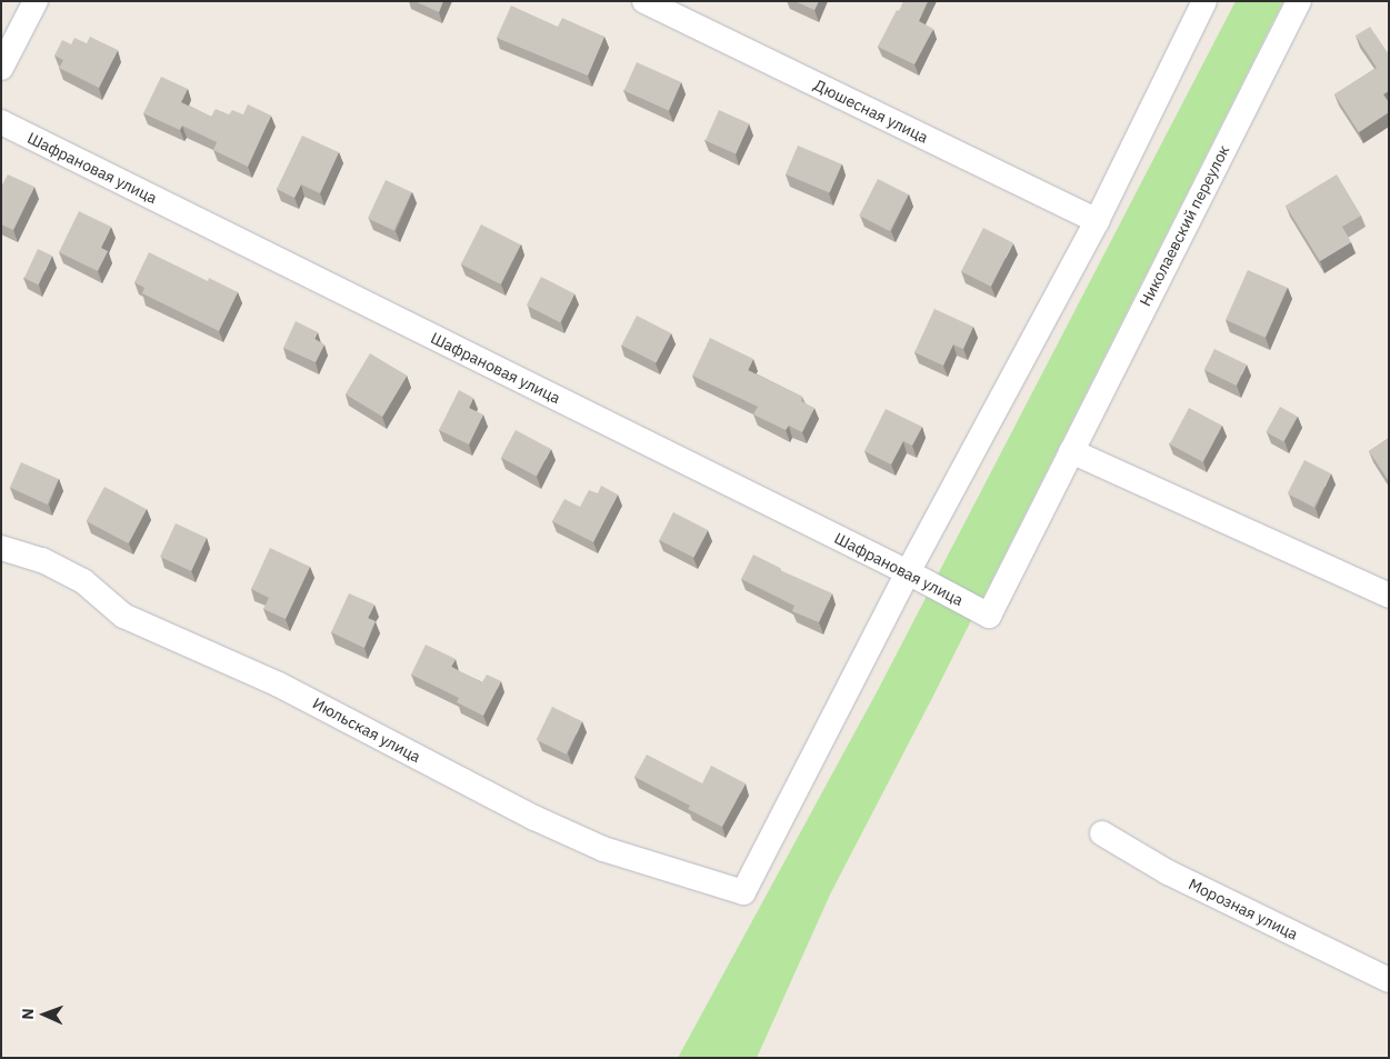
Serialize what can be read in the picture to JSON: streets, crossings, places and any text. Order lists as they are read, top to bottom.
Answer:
{
  "streets": {
    "street": [
      "Дюшесная улица",
      "Шафрановая улица",
      "Николаевский переулок",
      "Июльская улица",
      "Морозная улица"
    ]
  },
  "crossings": [
    ["Шафрановая улица", "Николаевский переулок"],
    ["Шафрановая улица", "Июльская улица"]
  ],
  "north": "left"
}
